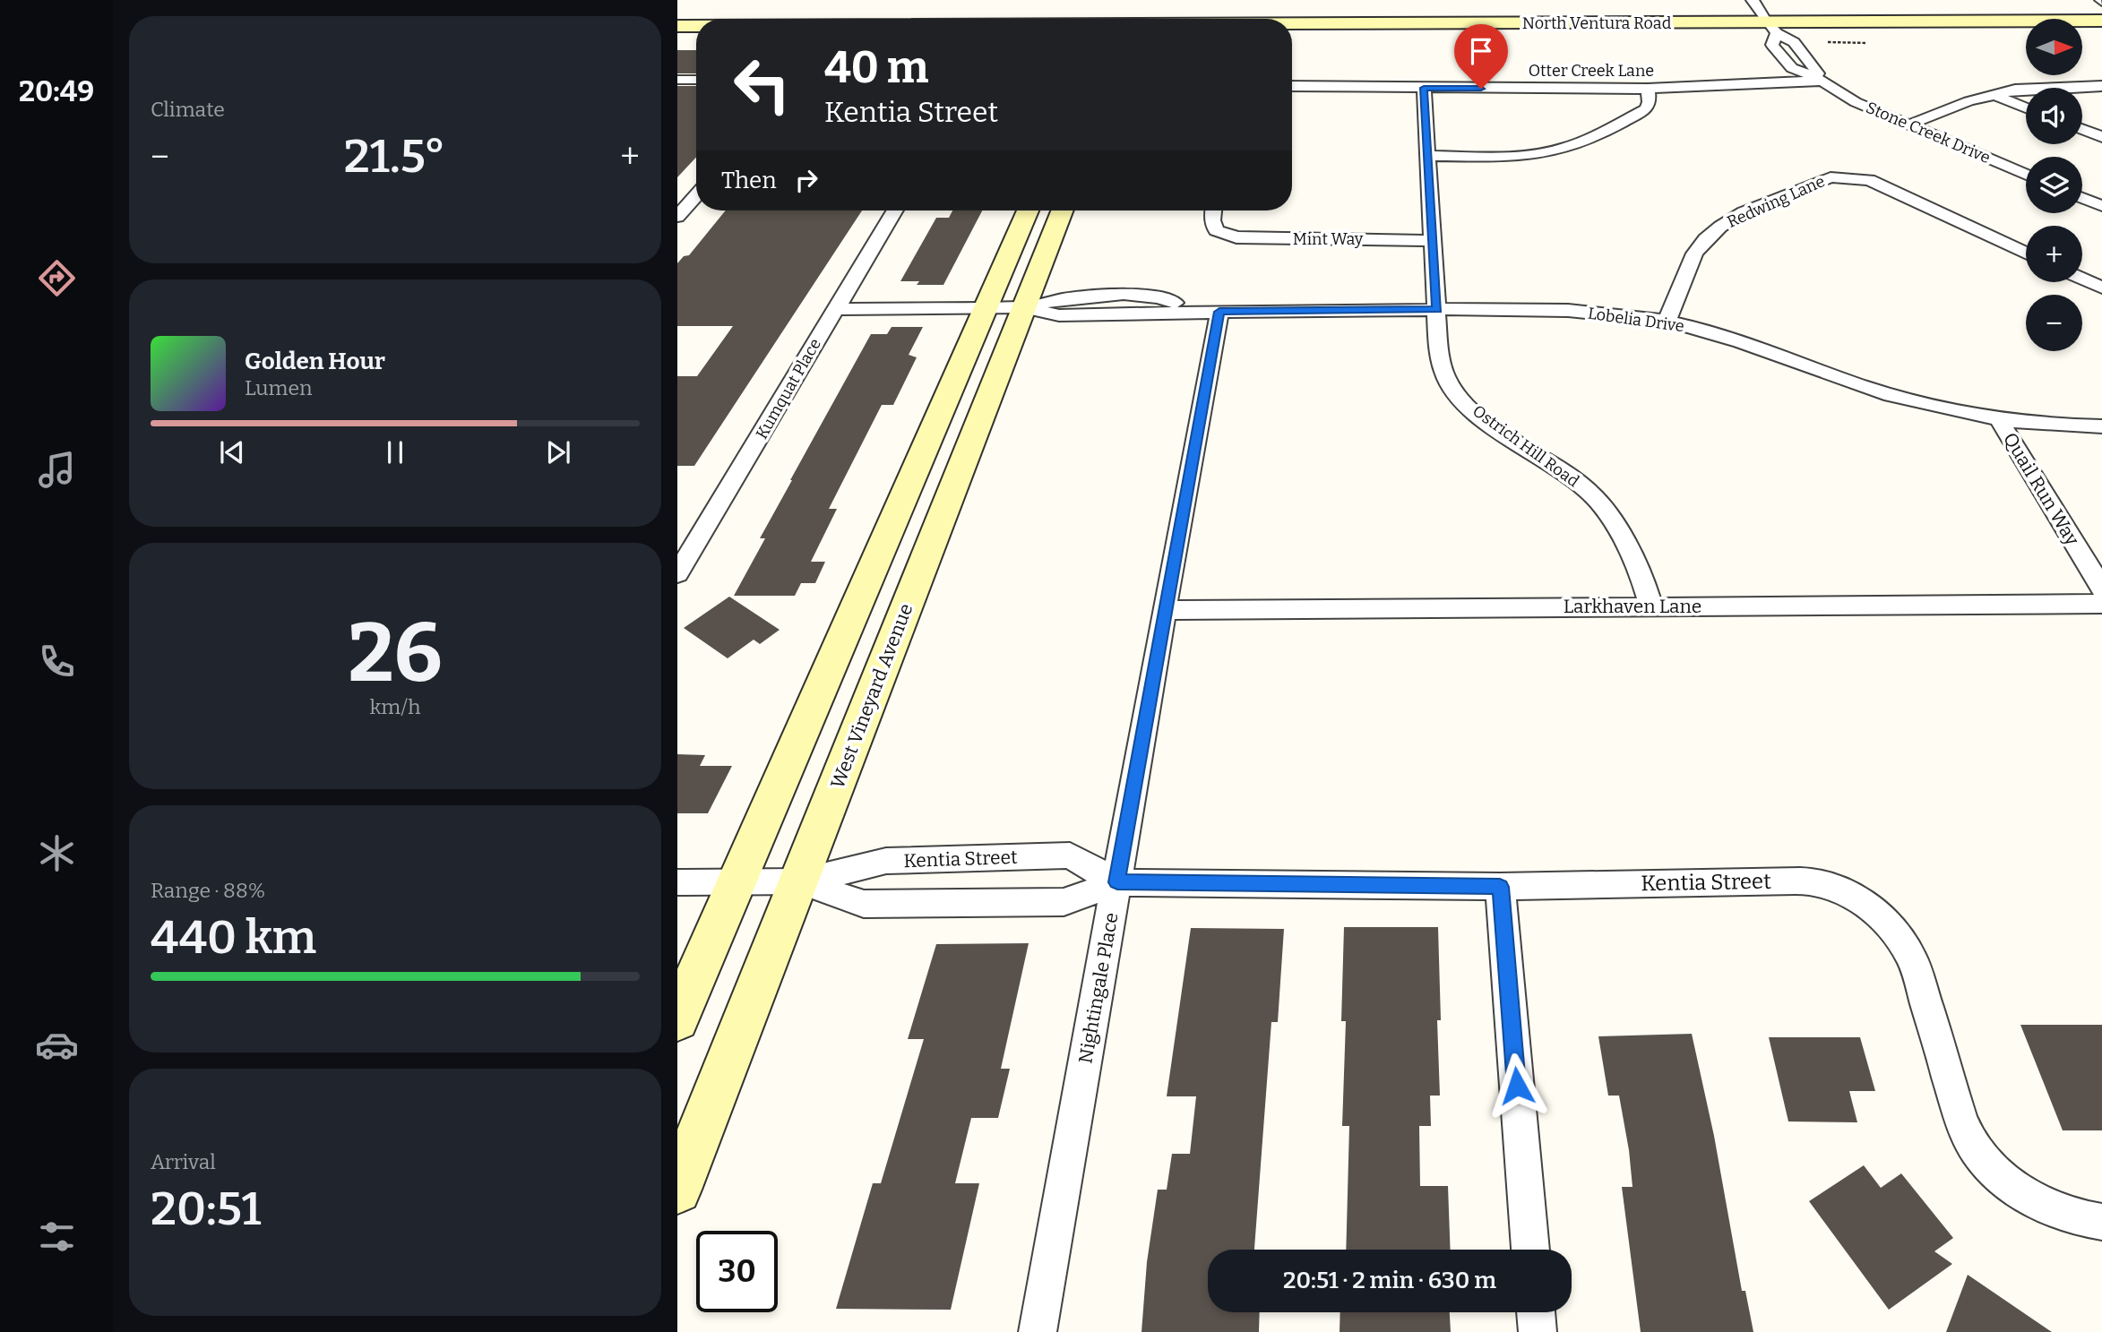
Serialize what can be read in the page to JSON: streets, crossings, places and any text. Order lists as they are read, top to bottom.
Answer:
{
  "streets": {
    "main road": ["North Ventura Road", "West Vineyard Avenue"],
    "street": [
      "Otter Creek Lane",
      "Stone Creek Drive",
      "Redwing Lane",
      "Mint Way",
      "Lobelia Drive",
      "Kumquat Place",
      "Ostrich Hill Road",
      "Quail Run Way",
      "Larkhaven Lane",
      "Kentia Street",
      "Nightingale Place"
    ]
  },
  "crossings": [
    ["North Ventura Road", "Stone Creek Drive"],
    ["Otter Creek Lane", "Stone Creek Drive"],
    ["Otter Creek Lane", "Ostrich Hill Road"],
    ["Redwing Lane", "Lobelia Drive"],
    ["Mint Way", "Ostrich Hill Road"],
    ["Lobelia Drive", "Kumquat Place"],
    ["Lobelia Drive", "Ostrich Hill Road"],
    ["Lobelia Drive", "Quail Run Way"],
    ["Lobelia Drive", "West Vineyard Avenue"],
    ["Lobelia Drive", "Nightingale Place"],
    ["Ostrich Hill Road", "Larkhaven Lane"],
    ["Larkhaven Lane", "Nightingale Place"],
    ["West Vineyard Avenue", "Kentia Street"],
    ["Kentia Street", "Nightingale Place"]
  ],
  "north": "right",
  "page": {
    "tabs": "20:49",
    "tile": [
      "Climate",
      ["26", "km/h"],
      ["Range · 88%", "440 km"],
      ["Arrival", "20:51"]
    ],
    "map_buttons": ["+", "−"],
    "turn": ["40 m", "Kentia Street"],
    "heat": ["−", "21.5°", "+"],
    "then": "Then",
    "song": ["Golden Hour", "Lumen"],
    "limit": "30",
    "trip": "20:51 · 2 min · 630 m"
  }
}
